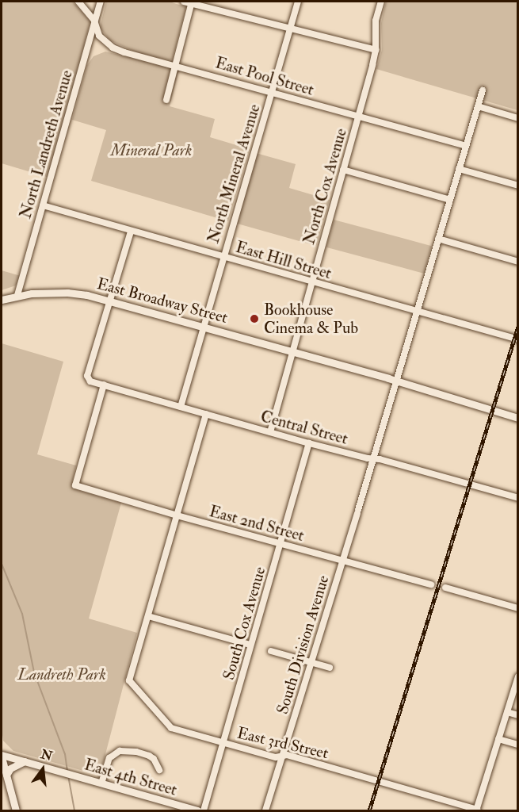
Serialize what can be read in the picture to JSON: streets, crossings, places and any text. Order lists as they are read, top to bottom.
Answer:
{
  "streets": {
    "street": [
      "East Pool Street",
      "North Landreth Avenue",
      "North Mineral Avenue",
      "North Cox Avenue",
      "East Hill Street",
      "East Broadway Street",
      "Central Street",
      "East 2nd Street",
      "South Cox Avenue",
      "South Division Avenue",
      "East 3rd Street",
      "East 4th Street"
    ]
  },
  "crossings": [
    ["East Pool Street", "North Landreth Avenue"],
    ["East Pool Street", "North Mineral Avenue"],
    ["East Pool Street", "North Cox Avenue"],
    ["East Pool Street", "South Division Avenue"],
    ["North Landreth Avenue", "East Hill Street"],
    ["North Landreth Avenue", "East Broadway Street"],
    ["North Mineral Avenue", "East Hill Street"],
    ["North Mineral Avenue", "East Broadway Street"],
    ["North Mineral Avenue", "Central Street"],
    ["North Cox Avenue", "East Hill Street"],
    ["North Cox Avenue", "East Broadway Street"],
    ["North Cox Avenue", "Central Street"],
    ["East Hill Street", "South Division Avenue"],
    ["East Broadway Street", "Central Street"],
    ["East Broadway Street", "South Division Avenue"],
    ["Central Street", "East 2nd Street"],
    ["Central Street", "South Cox Avenue"],
    ["Central Street", "South Division Avenue"],
    ["East 2nd Street", "South Cox Avenue"],
    ["East 2nd Street", "South Division Avenue"],
    ["South Cox Avenue", "East 3rd Street"],
    ["South Division Avenue", "East 3rd Street"]
  ],
  "parks": ["Mineral Park", "Landreth Park"],
  "places": ["Bookhouse Cinema & Pub"],
  "north": "top"
}
